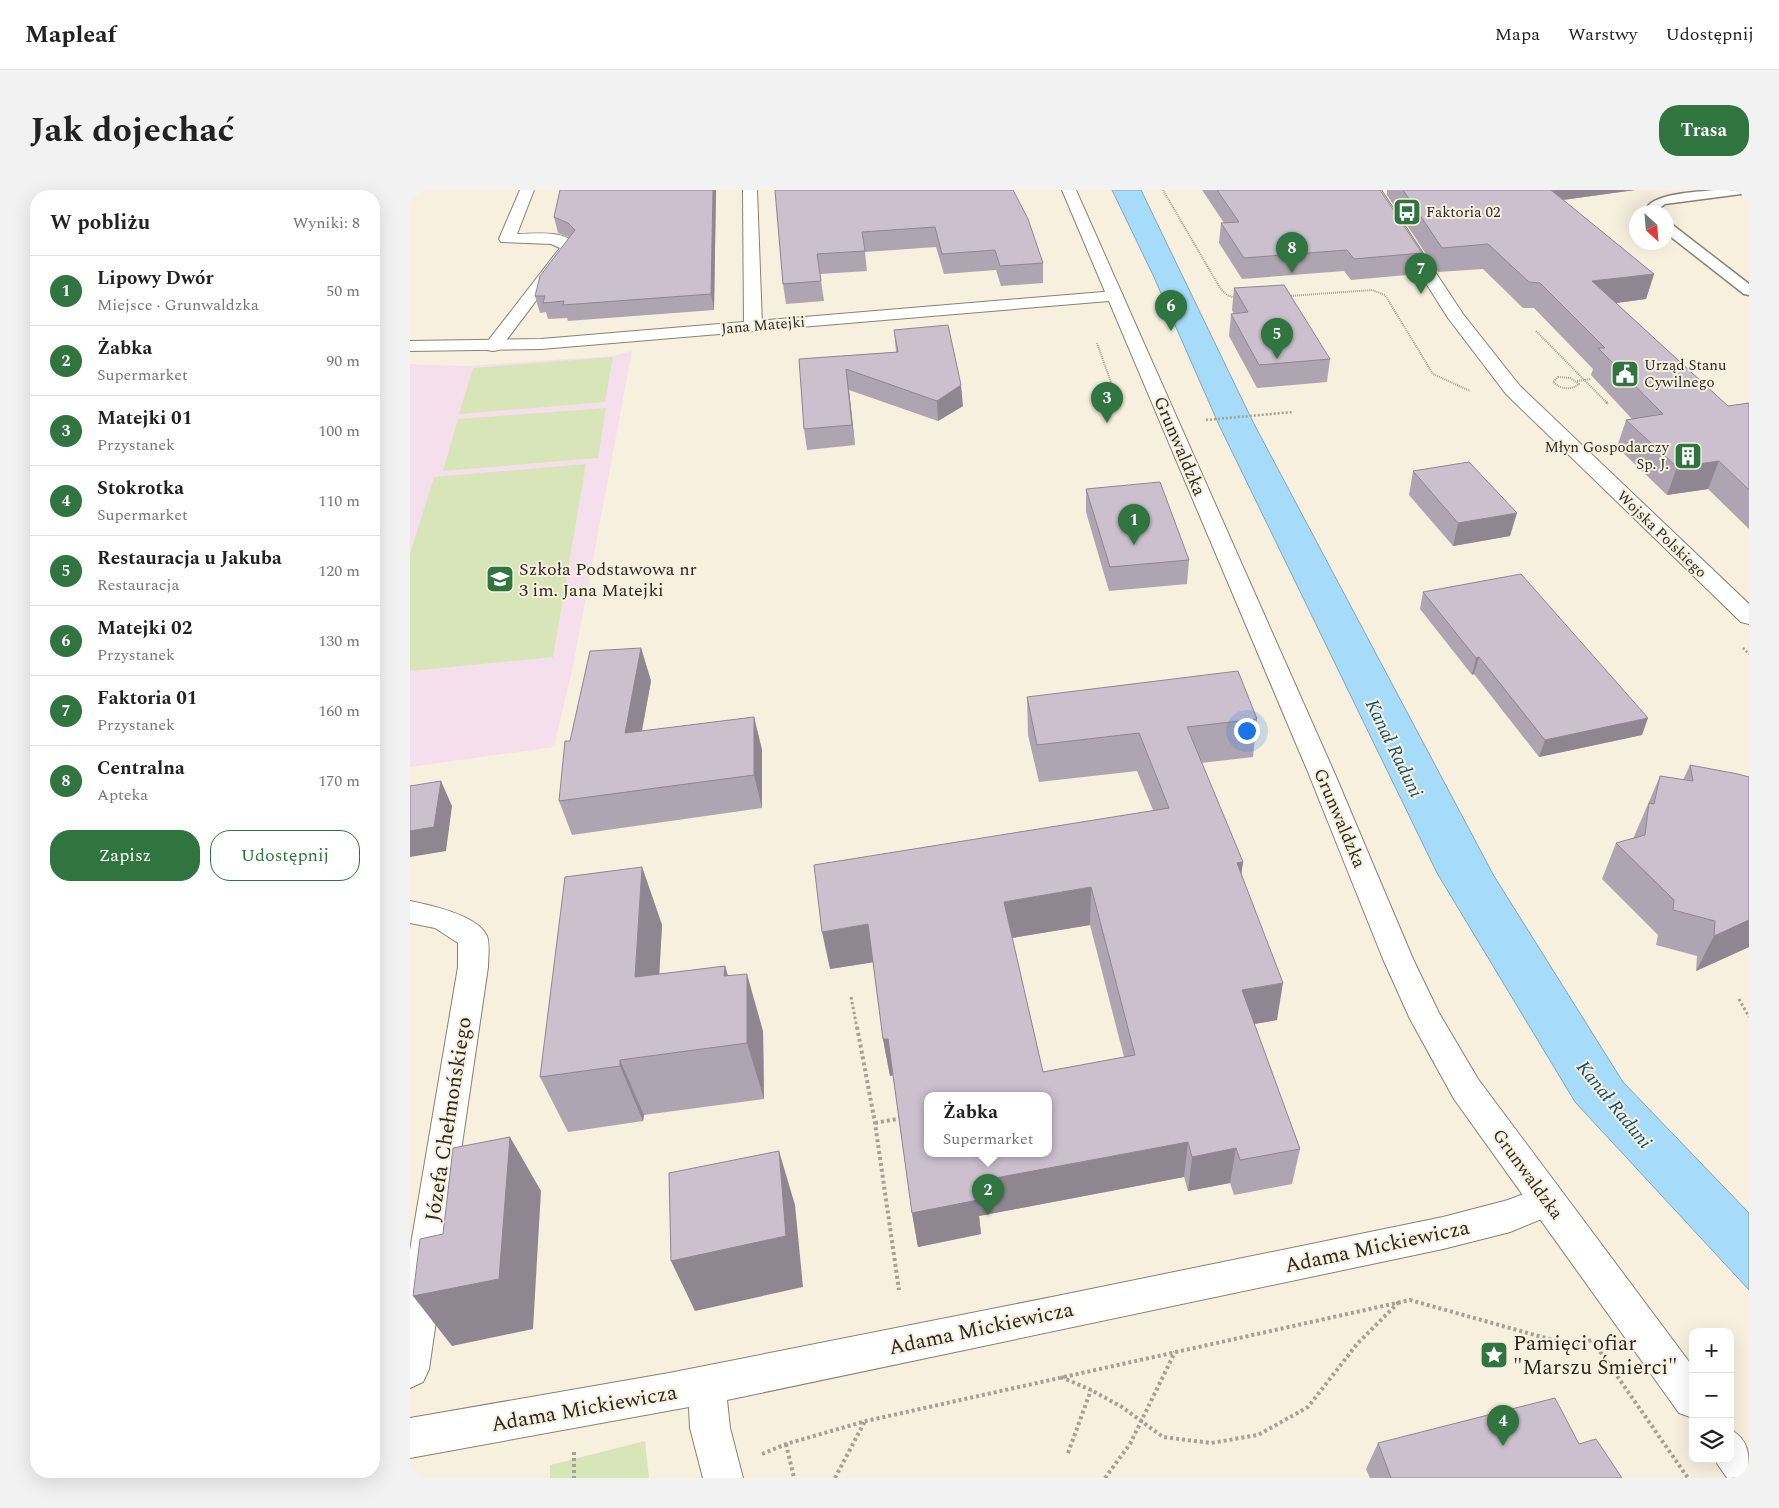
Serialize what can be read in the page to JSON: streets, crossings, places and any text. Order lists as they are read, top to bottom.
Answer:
{
  "streets": {
    "street": [
      "Jana Matejki",
      "Grunwaldzka",
      "Wojska Polskiego",
      "Józefa Chełmońskiego",
      "Adama Mickiewicza"
    ]
  },
  "crossings": [
    ["Jana Matejki", "Grunwaldzka"],
    ["Grunwaldzka", "Adama Mickiewicza"]
  ],
  "water": ["Kanał Raduni"],
  "places": {
    "bus stop": ["Faktoria 02"],
    "public building": ["Urząd Stanu Cywilnego"],
    "building": ["Młyn Gospodarczy Sp. J."],
    "school or university": ["Szkoła Podstawowa nr 3 im. Jana Matejki"],
    "place": ["Pamięci ofiar \"Marszu Śmierci\""]
  },
  "north": "bottom right",
  "page": {
    "header": "Mapleaf",
    "nav": ["Mapa", "Warstwy", "Udostępnij"],
    "title": "Jak dojechać",
    "buttons": [
      "Trasa",
      ["Zapisz", "Udostępnij"]
    ],
    "heading": ["W pobliżu", "Wyniki: 8"],
    "pins": [
      "8",
      "7",
      "6",
      "5",
      "3",
      "1",
      "2",
      "4"
    ],
    "list": [
      {
        "mark": "1",
        "name": "Lipowy Dwór",
        "note": "Miejsce · Grunwaldzka",
        "value": "50 m"
      },
      {
        "mark": "2",
        "name": "Żabka",
        "note": "Supermarket",
        "value": "90 m"
      },
      {
        "mark": "3",
        "name": "Matejki 01",
        "note": "Przystanek",
        "value": "100 m"
      },
      {
        "mark": "4",
        "name": "Stokrotka",
        "note": "Supermarket",
        "value": "110 m"
      },
      {
        "mark": "5",
        "name": "Restauracja u Jakuba",
        "note": "Restauracja",
        "value": "120 m"
      },
      {
        "mark": "6",
        "name": "Matejki 02",
        "note": "Przystanek",
        "value": "130 m"
      },
      {
        "mark": "7",
        "name": "Faktoria 01",
        "note": "Przystanek",
        "value": "160 m"
      },
      {
        "mark": "8",
        "name": "Centralna",
        "note": "Apteka",
        "value": "170 m"
      }
    ],
    "popup": ["Żabka", "Supermarket"],
    "map_buttons": ["+", "−"]
  }
}
